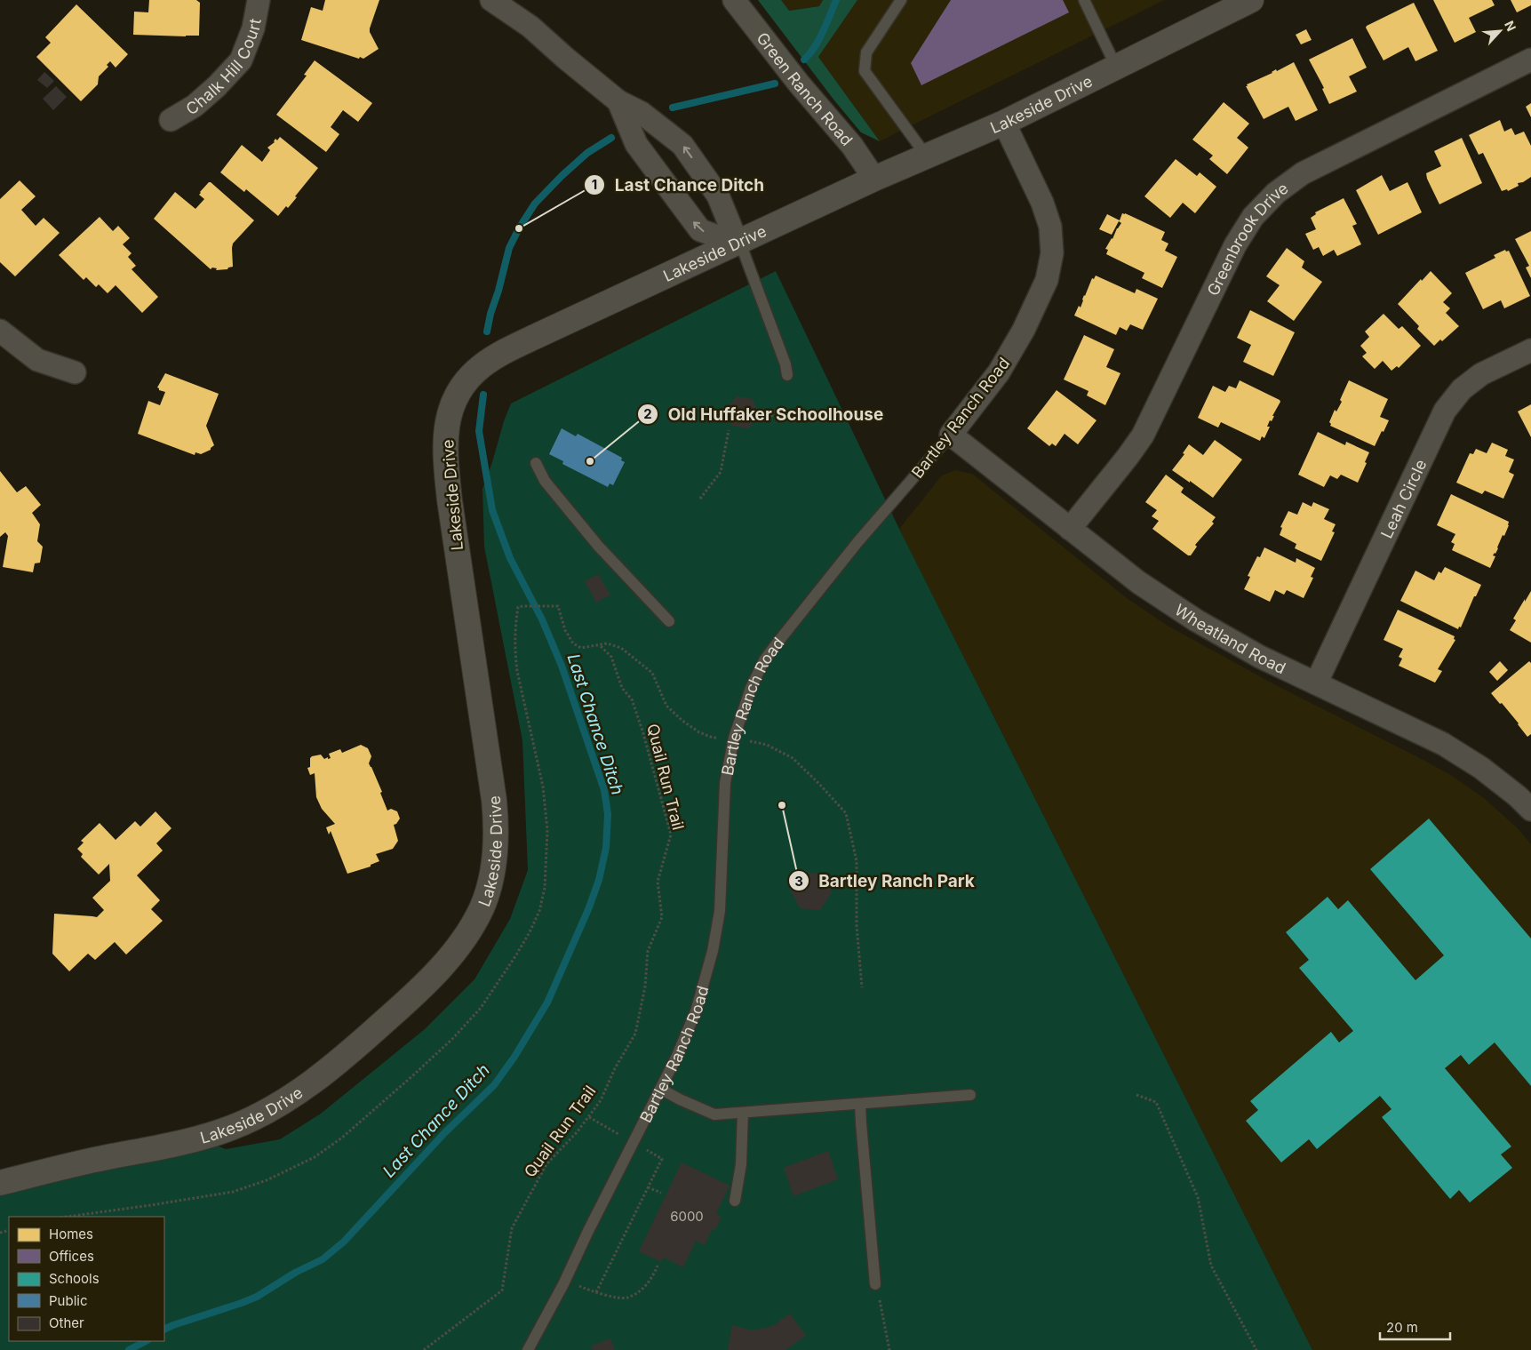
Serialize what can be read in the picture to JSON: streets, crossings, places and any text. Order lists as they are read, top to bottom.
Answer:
{
  "streets": {
    "street": [
      "Chalk Hill Court",
      "Green Ranch Road",
      "Lakeside Drive",
      "Greenbrook Drive",
      "Bartley Ranch Road",
      "Leah Circle",
      "Wheatland Road"
    ],
    "path": ["Quail Run Trail"]
  },
  "crossings": [
    ["Green Ranch Road", "Lakeside Drive"],
    ["Lakeside Drive", "Bartley Ranch Road"],
    ["Greenbrook Drive", "Wheatland Road"],
    ["Bartley Ranch Road", "Wheatland Road"],
    ["Leah Circle", "Wheatland Road"]
  ],
  "water": ["Last Chance Ditch"],
  "places": ["Last Chance Ditch", "Old Huffaker Schoolhouse", "Bartley Ranch Park"],
  "house_numbers": ["6000"],
  "legend": [
    "Homes",
    "Offices",
    "Schools",
    "Public",
    "Other"
  ],
  "scale_bar": "20 m",
  "north": "top right"
}
